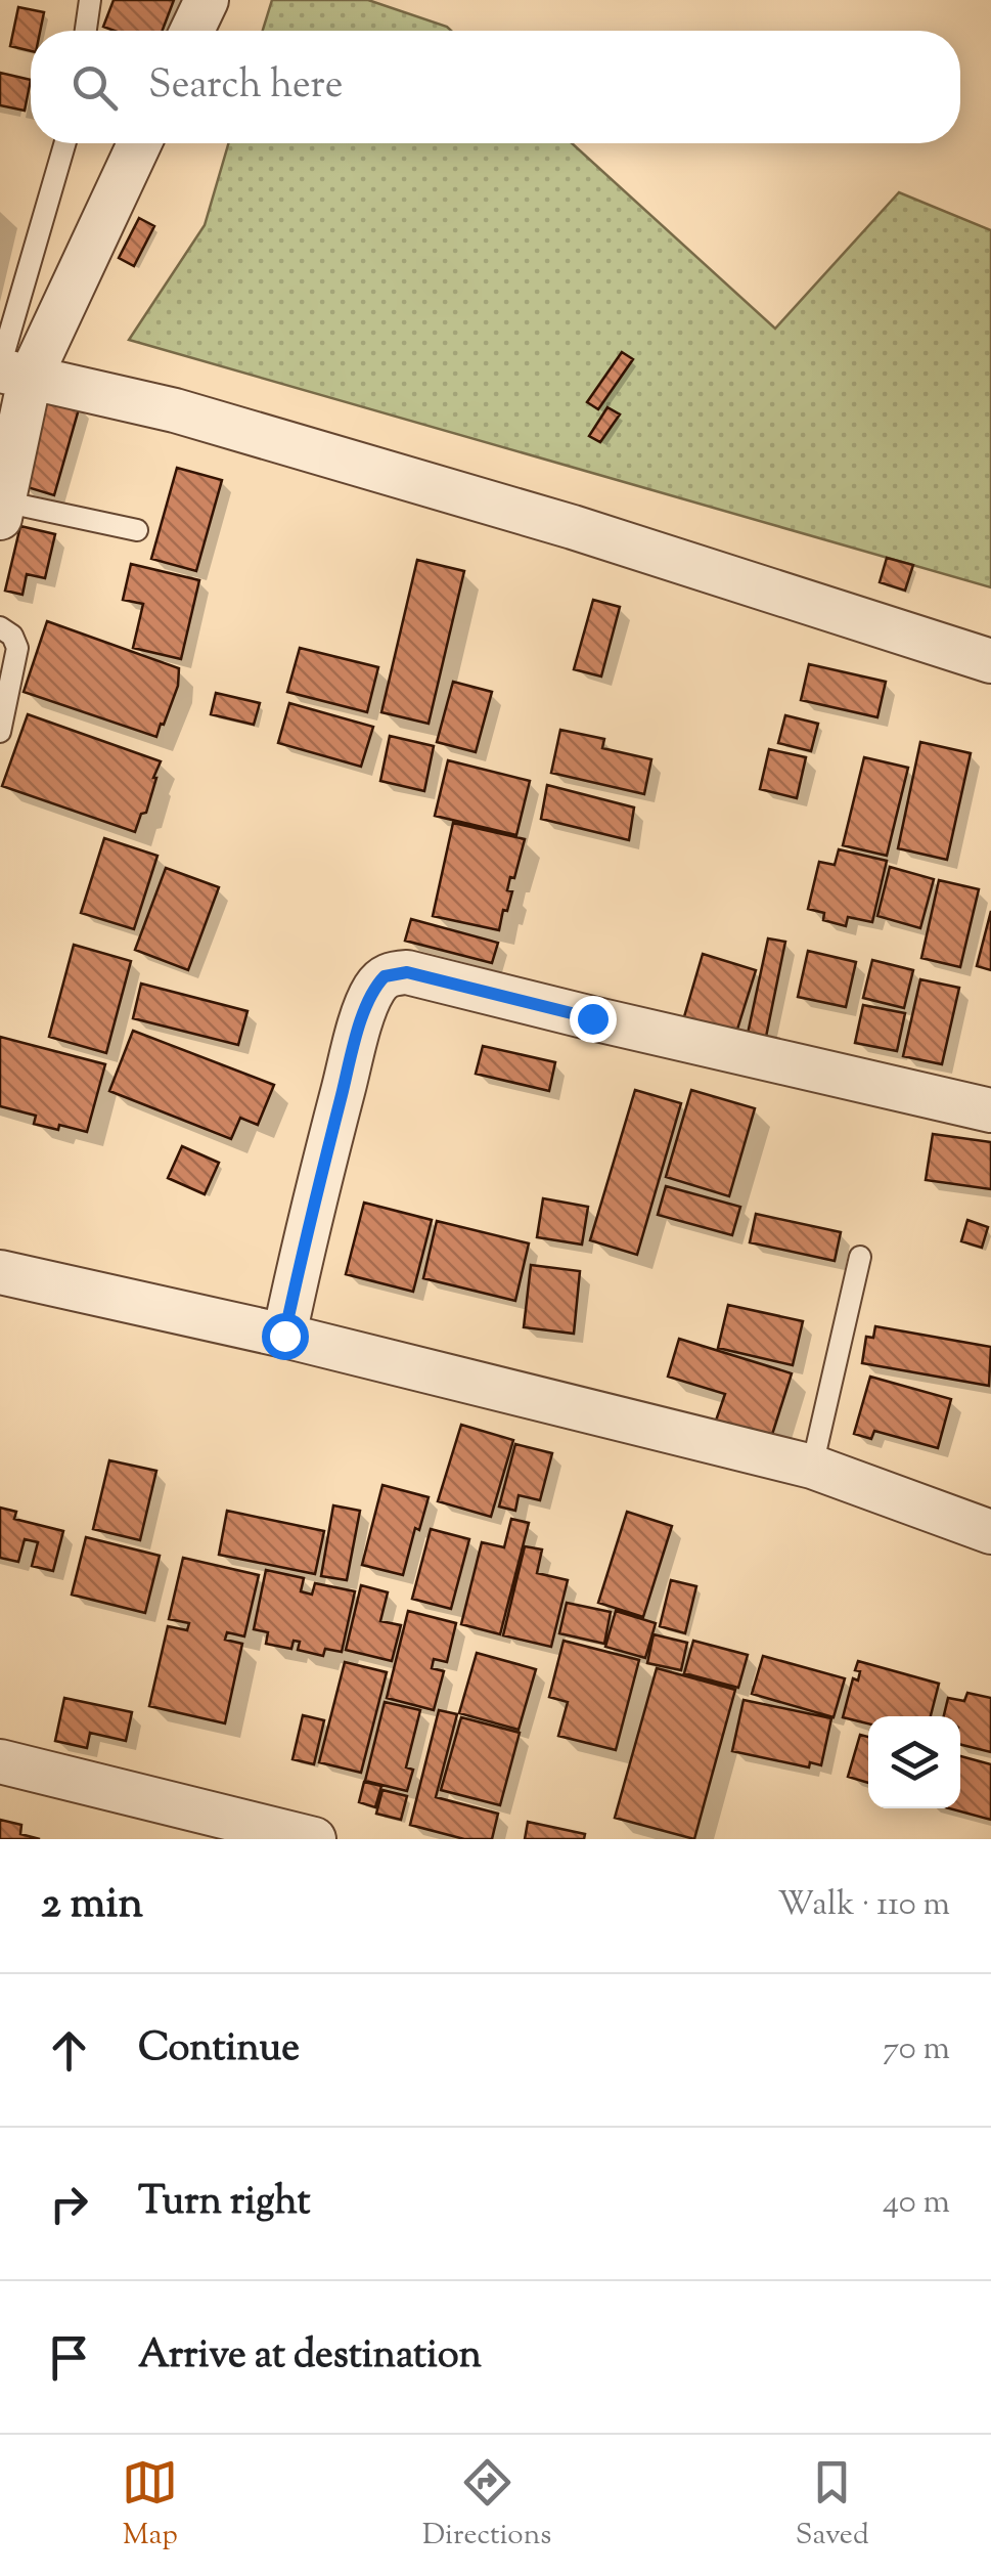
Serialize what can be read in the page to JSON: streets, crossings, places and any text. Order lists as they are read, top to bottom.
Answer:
{
  "page": {
    "search": "Search here",
    "heading": ["2 min", "Walk · 110 m"],
    "list": [
      ["Continue", "70 m"],
      ["Turn right", "40 m"],
      "Arrive at destination"
    ],
    "nav": ["Map", "Directions", "Saved"]
  }
}
